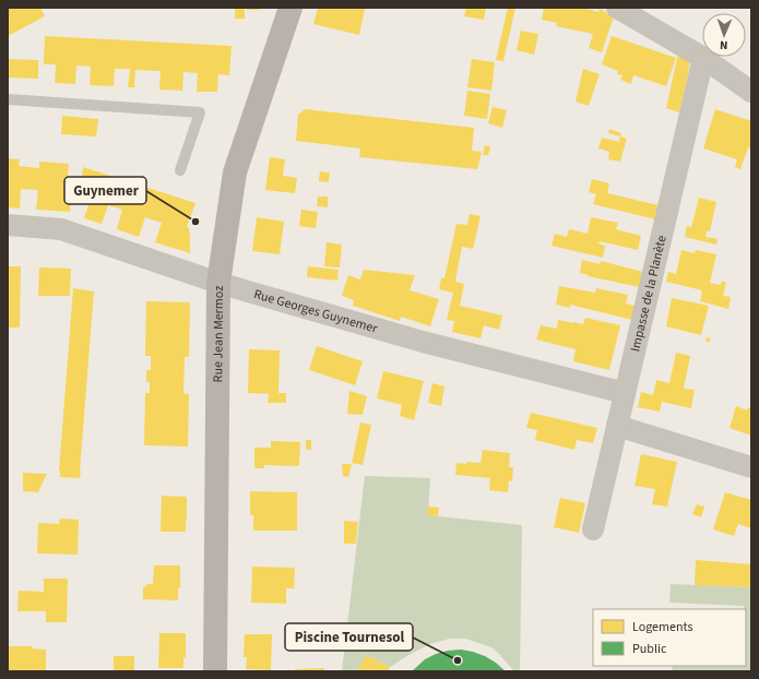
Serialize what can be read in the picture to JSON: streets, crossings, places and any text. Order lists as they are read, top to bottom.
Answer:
{
  "streets": {
    "main road": ["Rue Jean Mermoz"],
    "street": ["Impasse de la Planète", "Rue Georges Guynemer"]
  },
  "crossings": [
    ["Impasse de la Planète", "Rue Georges Guynemer"],
    ["Rue Georges Guynemer", "Rue Jean Mermoz"]
  ],
  "places": ["Guynemer", "Piscine Tournesol"],
  "legend": ["Logements", "Public"],
  "north": "bottom"
}
